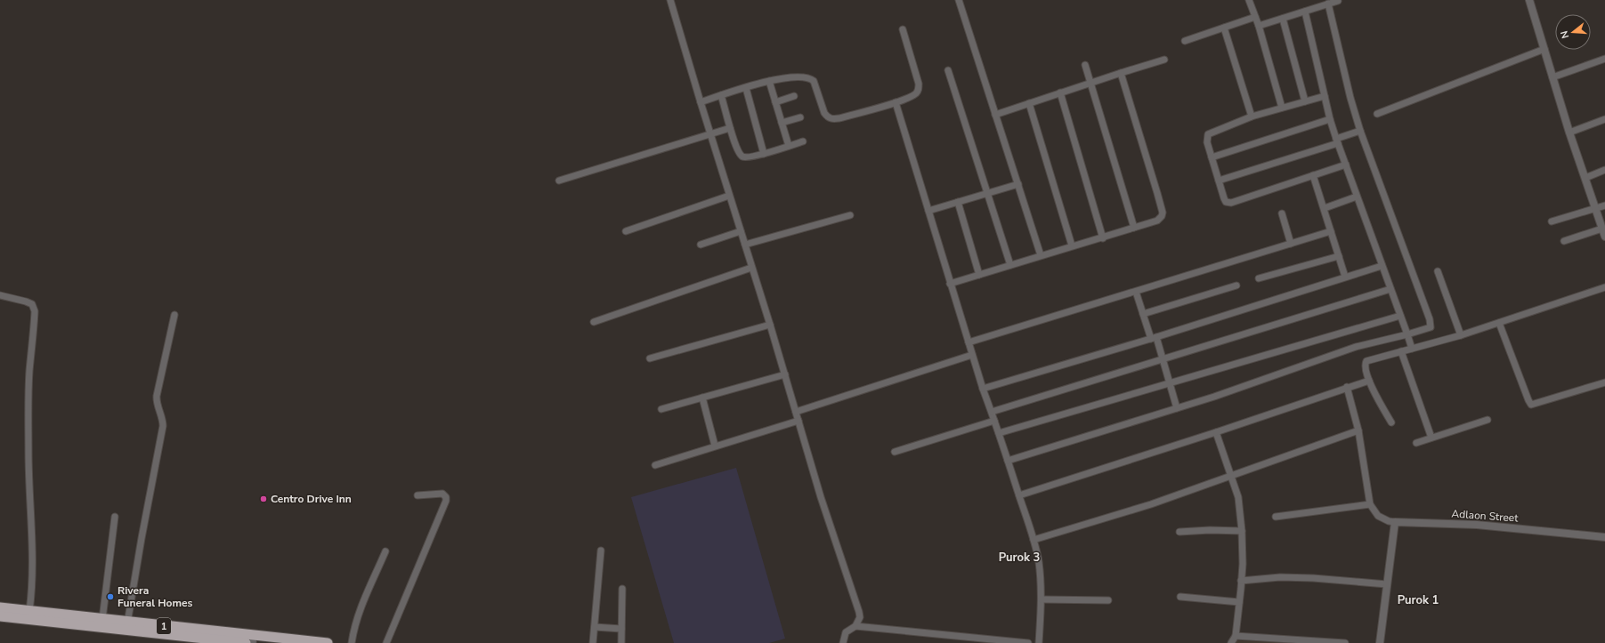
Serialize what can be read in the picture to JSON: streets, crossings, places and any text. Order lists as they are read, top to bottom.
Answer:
{
  "streets": {
    "highway": ["1"],
    "street": ["Adlaon Street"]
  },
  "districts": ["Purok 3", "Purok 1"],
  "places": ["Centro Drive Inn", "Rivera Funeral Homes"],
  "north": "left"
}
